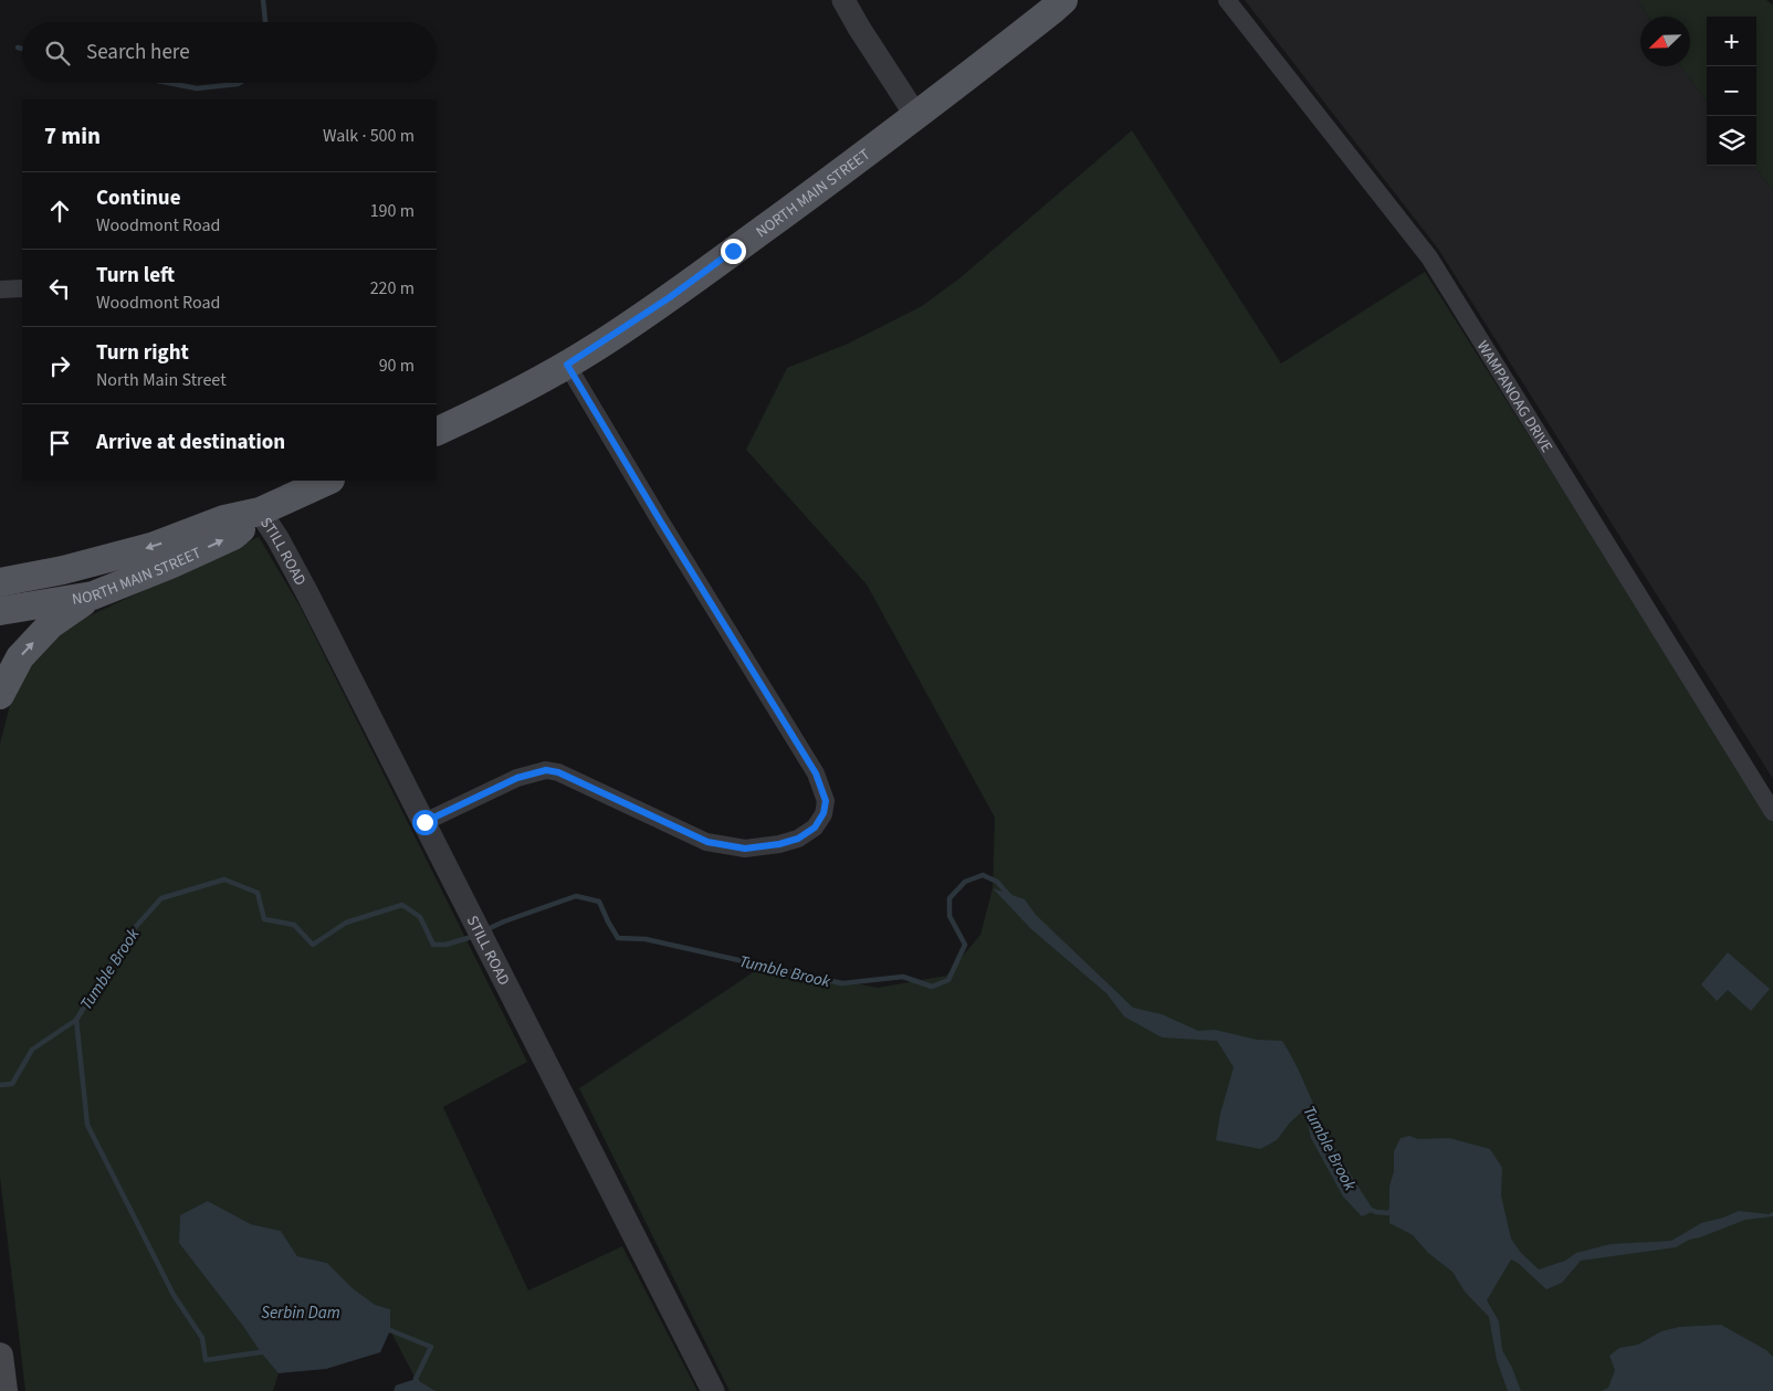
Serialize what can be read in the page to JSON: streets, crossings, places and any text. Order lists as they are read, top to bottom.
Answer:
{
  "streets": {
    "main road": ["NORTH MAIN STREET"],
    "street": ["WAMPANOAG DRIVE", "STILL ROAD"]
  },
  "crossings": [
    ["NORTH MAIN STREET", "STILL ROAD"]
  ],
  "water": ["Tumble Brook", "Serbin Dam"],
  "north": "bottom left",
  "page": {
    "map_buttons": ["+", "−"],
    "search": "Search here",
    "heading": ["7 min", "Walk · 500 m"],
    "list": [
      ["Continue", "Woodmont Road", "190 m"],
      ["Turn left", "Woodmont Road", "220 m"],
      ["Turn right", "North Main Street", "90 m"],
      "Arrive at destination"
    ]
  }
}
